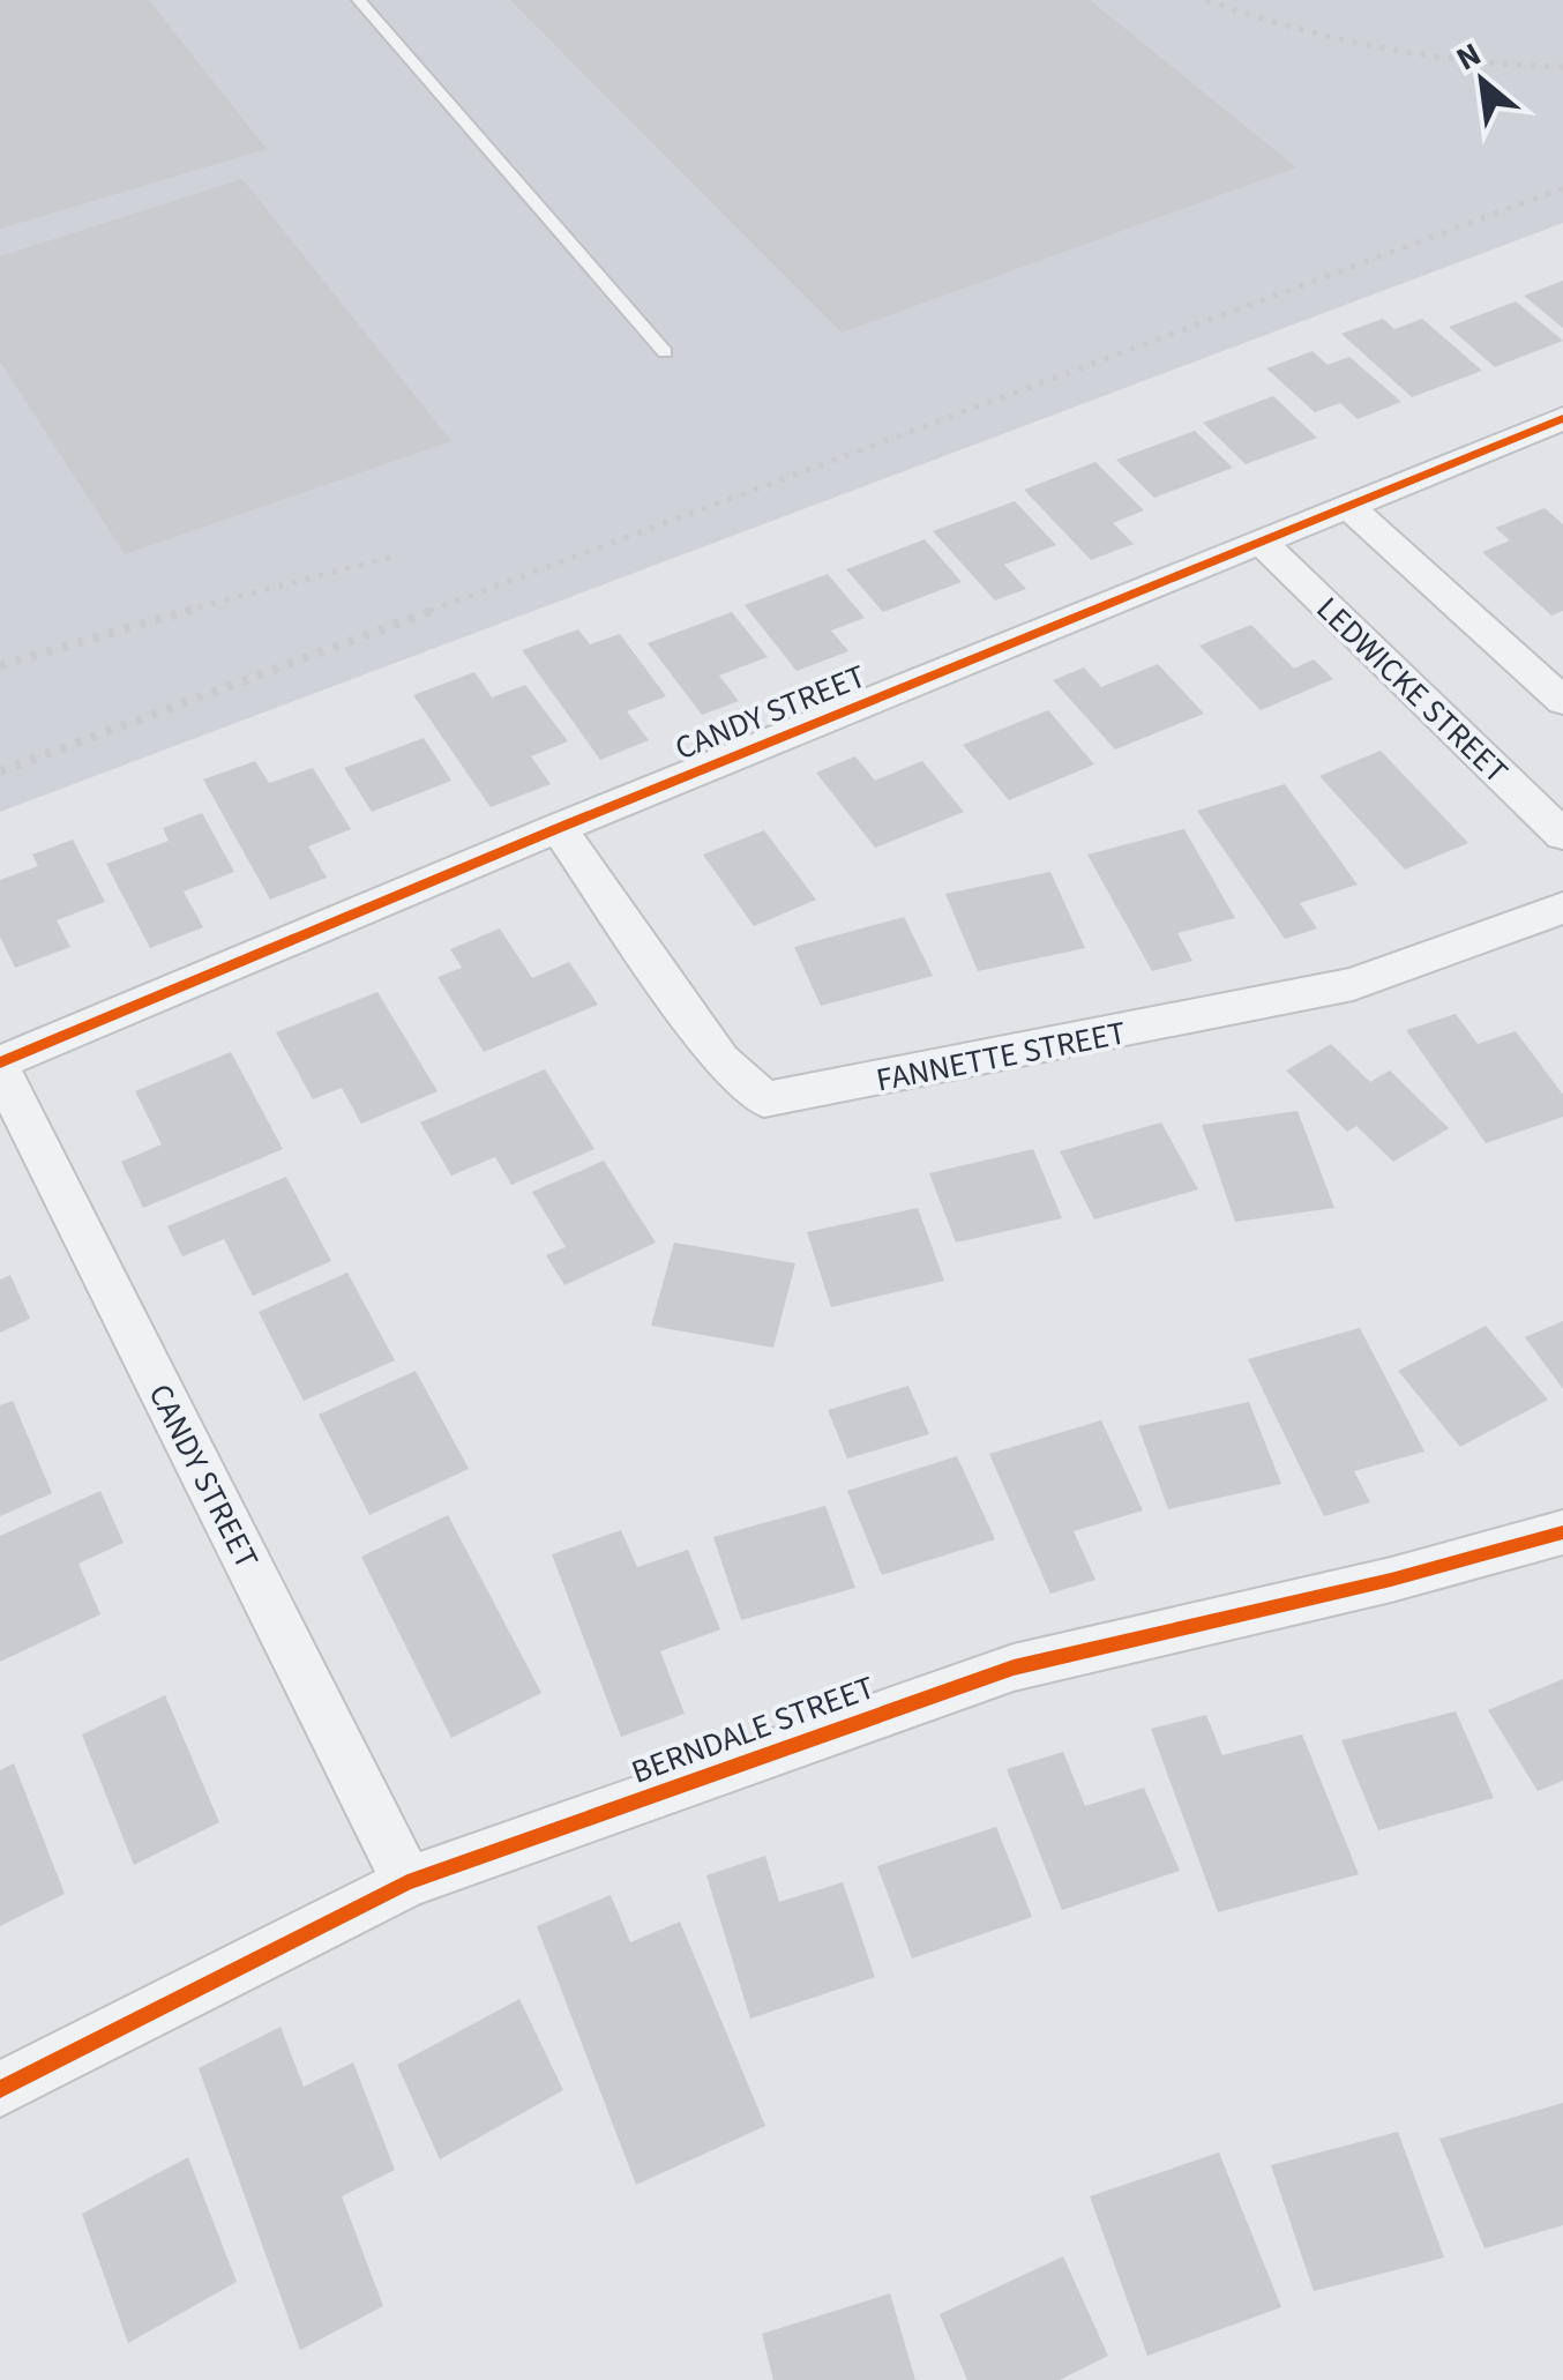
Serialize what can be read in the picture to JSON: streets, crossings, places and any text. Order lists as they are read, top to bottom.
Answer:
{
  "streets": {
    "street": [
      "LEDWICKE STREET",
      "CANDY STREET",
      "FANNETTE STREET",
      "BERNDALE STREET"
    ]
  },
  "crossings": [
    ["LEDWICKE STREET", "CANDY STREET"],
    ["CANDY STREET", "FANNETTE STREET"],
    ["CANDY STREET", "BERNDALE STREET"]
  ],
  "north": "top left"
}
